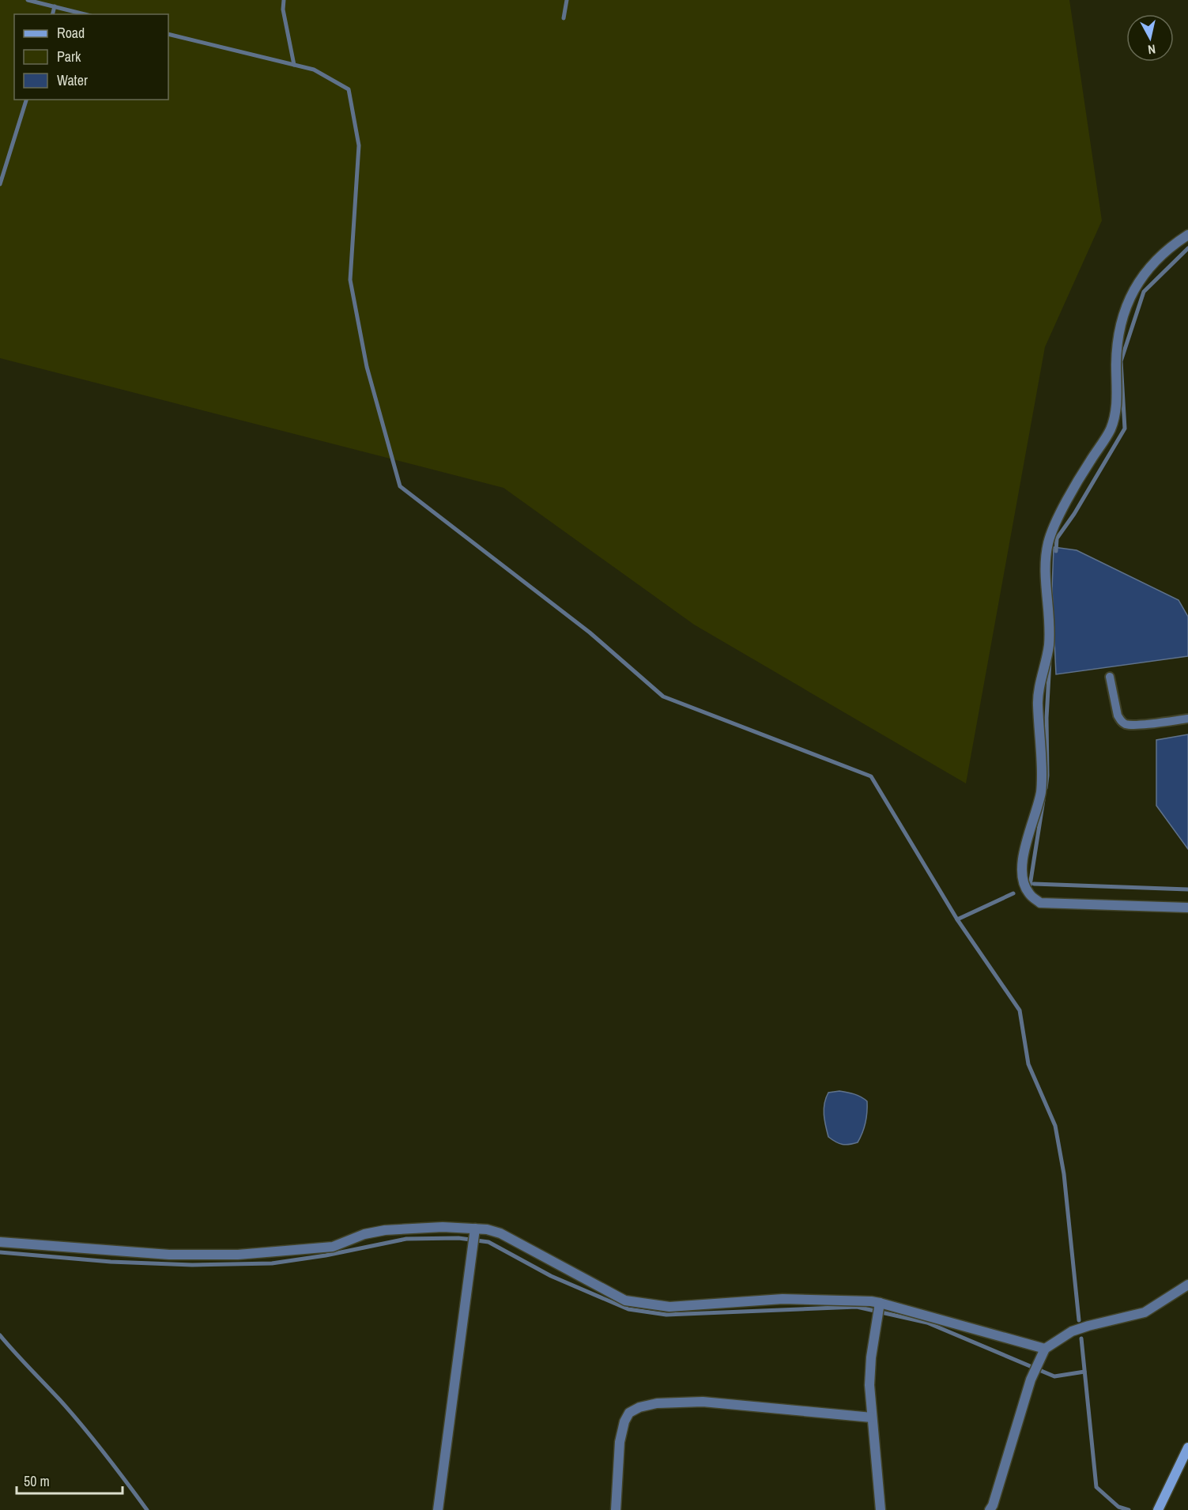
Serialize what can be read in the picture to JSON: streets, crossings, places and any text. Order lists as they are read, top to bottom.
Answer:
{
  "legend": ["Road", "Park", "Water"],
  "scale_bar": "50 m",
  "north": "bottom"
}
